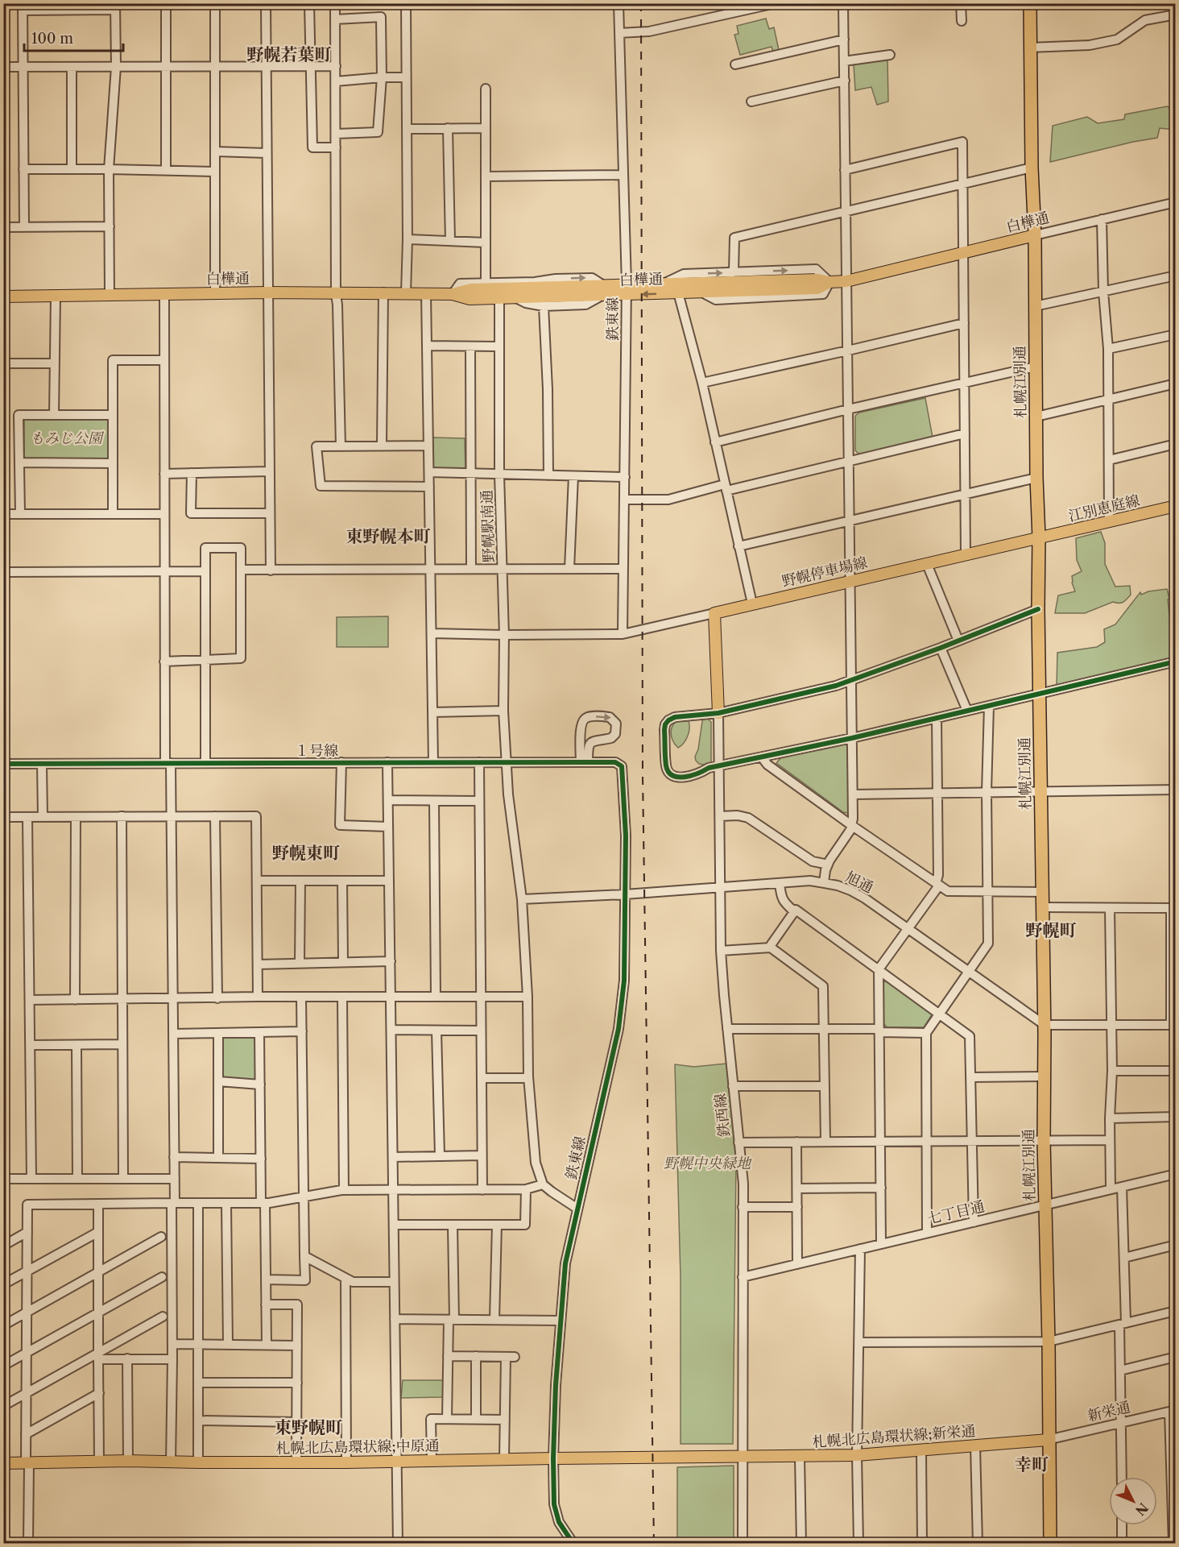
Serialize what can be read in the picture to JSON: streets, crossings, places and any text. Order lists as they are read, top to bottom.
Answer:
{
  "streets": {
    "highway": ["札幌江別通"],
    "main road": [
      "白樺通",
      "江別恵庭線",
      "野幌停車場線",
      "札幌北広島環状線;新栄通",
      "札幌北広島環状線;中原通"
    ],
    "street": [
      "鉄東線",
      "野幌駅南通",
      "１号線",
      "旭通",
      "鉄西線",
      "七丁目通",
      "新栄通"
    ]
  },
  "crossings": [
    ["白樺通", "鉄東線"],
    ["白樺通", "札幌江別通"],
    ["白樺通", "野幌駅南通"],
    ["鉄東線", "１号線"],
    ["鉄東線", "旭通"],
    ["鉄東線", "札幌北広島環状線;中原通"],
    ["札幌江別通", "江別恵庭線"],
    ["札幌江別通", "野幌停車場線"],
    ["札幌江別通", "旭通"],
    ["札幌江別通", "七丁目通"],
    ["札幌江別通", "新栄通"],
    ["札幌江別通", "札幌北広島環状線;新栄通"],
    ["江別恵庭線", "野幌停車場線"],
    ["野幌駅南通", "１号線"],
    ["野幌駅南通", "旭通"],
    ["旭通", "鉄西線"],
    ["鉄西線", "七丁目通"],
    ["鉄西線", "札幌北広島環状線;新栄通"],
    ["鉄西線", "札幌北広島環状線;中原通"],
    ["新栄通", "札幌北広島環状線;新栄通"],
    ["札幌北広島環状線;新栄通", "札幌北広島環状線;中原通"]
  ],
  "districts": [
    "野幌若葉町",
    "東野幌本町",
    "野幌東町",
    "野幌町",
    "東野幌町",
    "幸町"
  ],
  "parks": ["もみじ公園", "野幌中央緑地"],
  "scale_bar": "100 m",
  "north": "bottom right"
}
